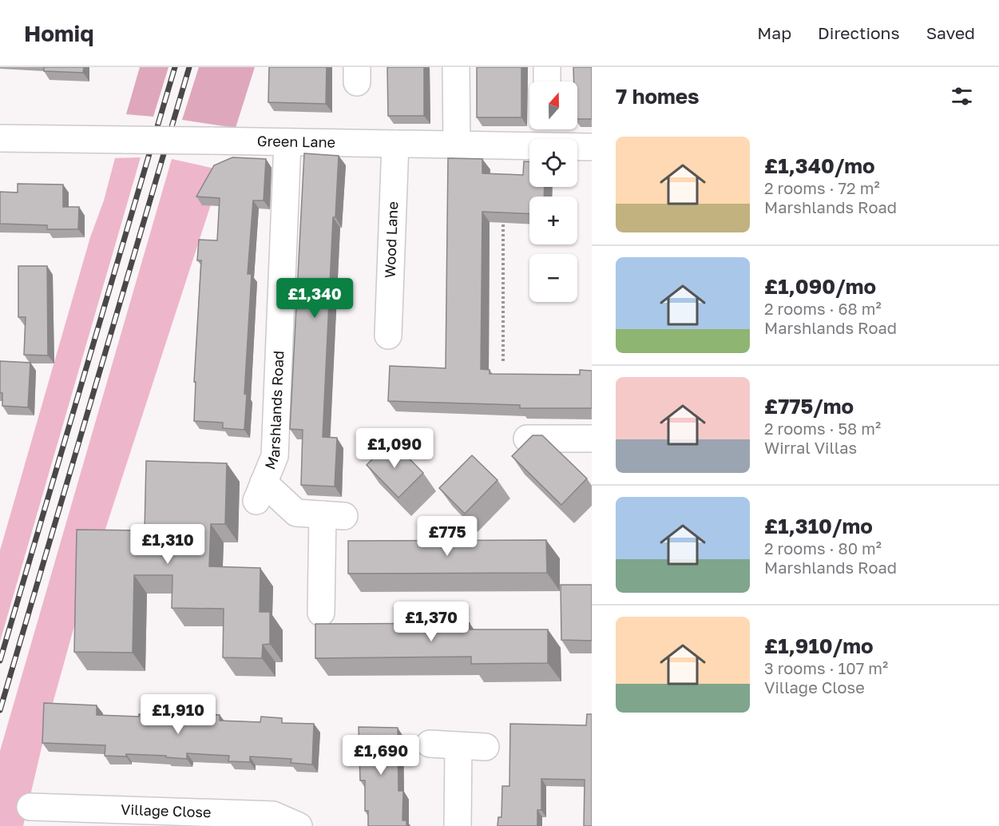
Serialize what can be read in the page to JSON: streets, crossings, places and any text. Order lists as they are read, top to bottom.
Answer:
{
  "streets": {
    "street": [
      "Green Lane",
      "Wood Lane",
      "Marshlands Road",
      "Village Close"
    ]
  },
  "crossings": [
    ["Green Lane", "Wood Lane"],
    ["Green Lane", "Marshlands Road"]
  ],
  "north": "top",
  "page": {
    "header": "Homiq",
    "nav": ["Map", "Directions", "Saved"],
    "heading": "7 homes",
    "map_buttons": ["+", "−"],
    "list": [
      {
        "name": "£1,340/mo",
        "note": "2 rooms · 72 m² · Marshlands Road"
      },
      {
        "name": "£1,090/mo",
        "note": "2 rooms · 68 m² · Marshlands Road"
      },
      {
        "name": "£775/mo",
        "note": "2 rooms · 58 m² · Wirral Villas"
      },
      {
        "name": "£1,310/mo",
        "note": "2 rooms · 80 m² · Marshlands Road"
      },
      {
        "name": "£1,910/mo",
        "note": "3 rooms · 107 m² · Village Close"
      }
    ],
    "price": [
      "£1,340",
      "£1,090",
      "£775",
      "£1,310",
      "£1,370",
      "£1,910",
      "£1,690"
    ]
  }
}
